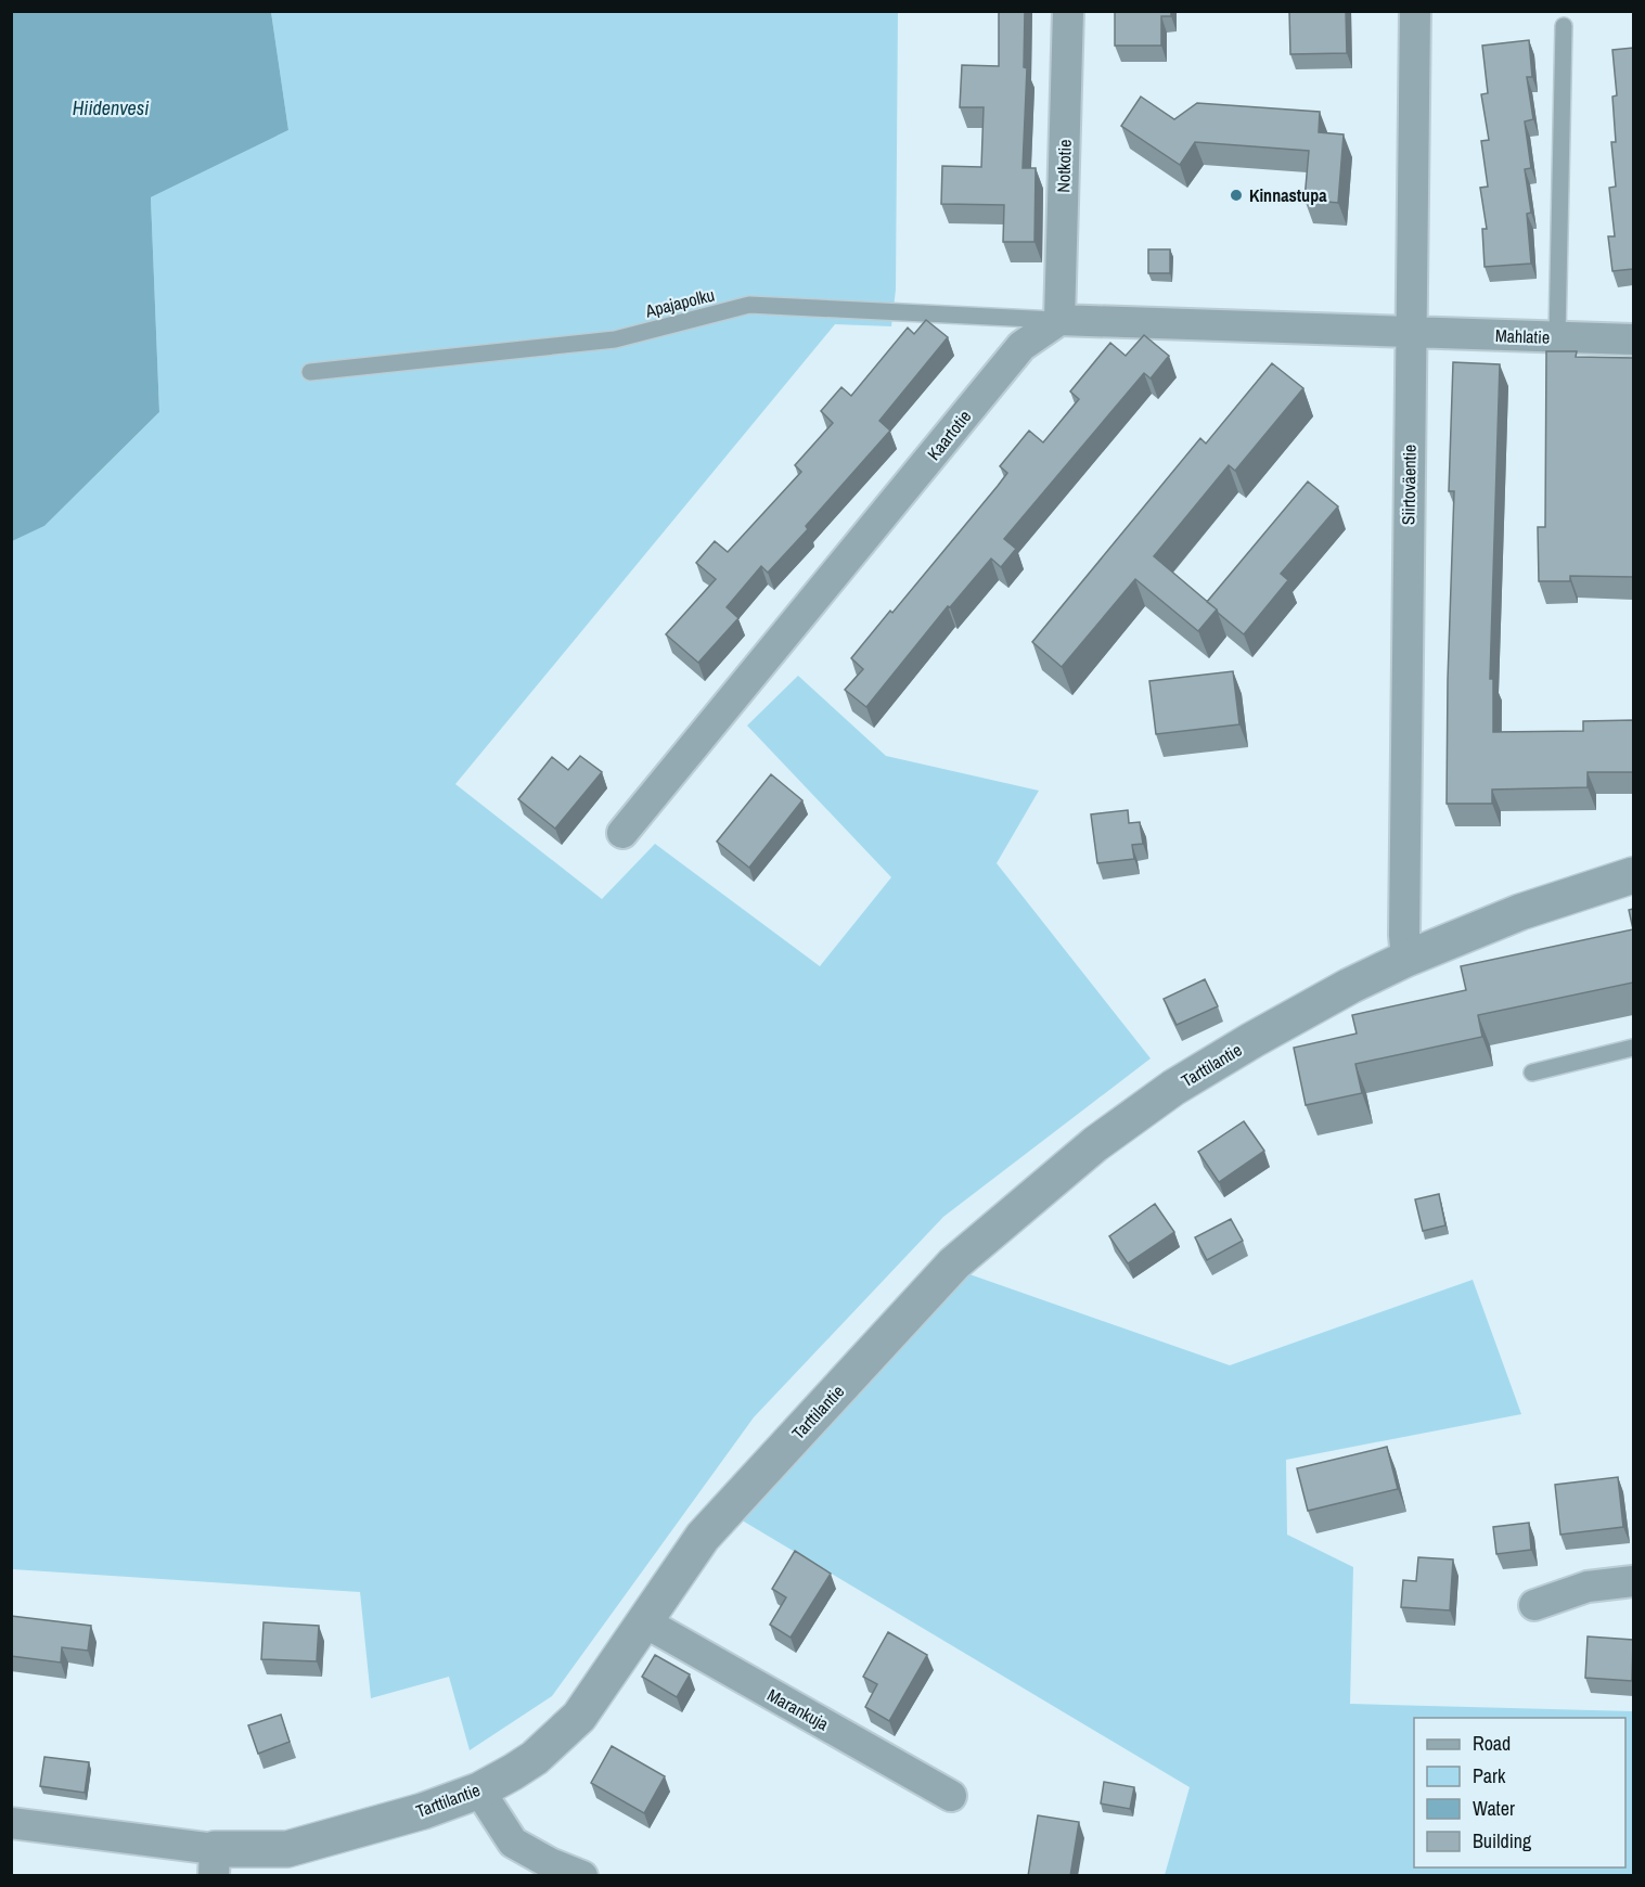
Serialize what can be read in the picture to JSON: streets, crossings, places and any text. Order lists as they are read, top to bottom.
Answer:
{
  "streets": {
    "street": [
      "Notkotie",
      "Mahlatie",
      "Kaartotie",
      "Siirtoväentie",
      "Tarttilantie",
      "Marankuja"
    ],
    "lane": ["Apajapolku"]
  },
  "crossings": [
    ["Notkotie", "Apajapolku"],
    ["Notkotie", "Kaartotie"],
    ["Apajapolku", "Kaartotie"],
    ["Mahlatie", "Siirtoväentie"],
    ["Siirtoväentie", "Tarttilantie"],
    ["Tarttilantie", "Marankuja"]
  ],
  "water": ["Hiidenvesi"],
  "places": ["Kinnastupa"],
  "legend": [
    "Road",
    "Park",
    "Water",
    "Building"
  ]
}
